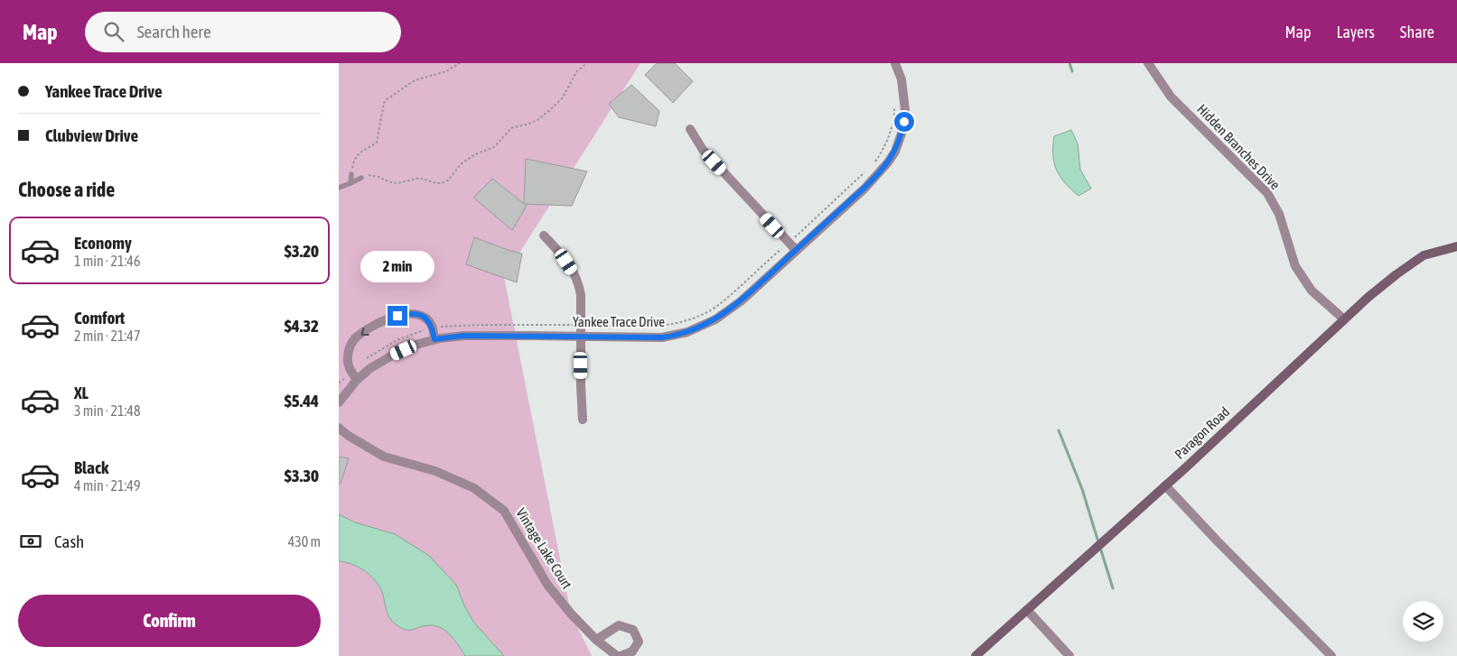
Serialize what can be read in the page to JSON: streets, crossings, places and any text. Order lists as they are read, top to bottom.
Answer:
{
  "streets": {
    "street": [
      "Hidden Branches Drive",
      "Yankee Trace Drive",
      "Paragon Road",
      "Vintage Lake Court"
    ]
  },
  "crossings": [
    ["Hidden Branches Drive", "Paragon Road"]
  ],
  "page": {
    "header": "Map",
    "search": "Search here",
    "nav": ["Map", "Layers", "Share"],
    "banner": ["Yankee Trace Drive", "Clubview Drive"],
    "heading": "Choose a ride",
    "list": [
      {
        "name": "Economy",
        "note": "1 min · 21:46",
        "value": "$3.20"
      },
      {
        "name": "Comfort",
        "note": "2 min · 21:47",
        "value": "$4.32"
      },
      {
        "name": "XL",
        "note": "3 min · 21:48",
        "value": "$5.44"
      },
      {
        "name": "Black",
        "note": "4 min · 21:49",
        "value": "$3.30"
      }
    ],
    "bubble": "2 min",
    "pay": ["Cash", "430 m"],
    "buttons": "Confirm"
  }
}
